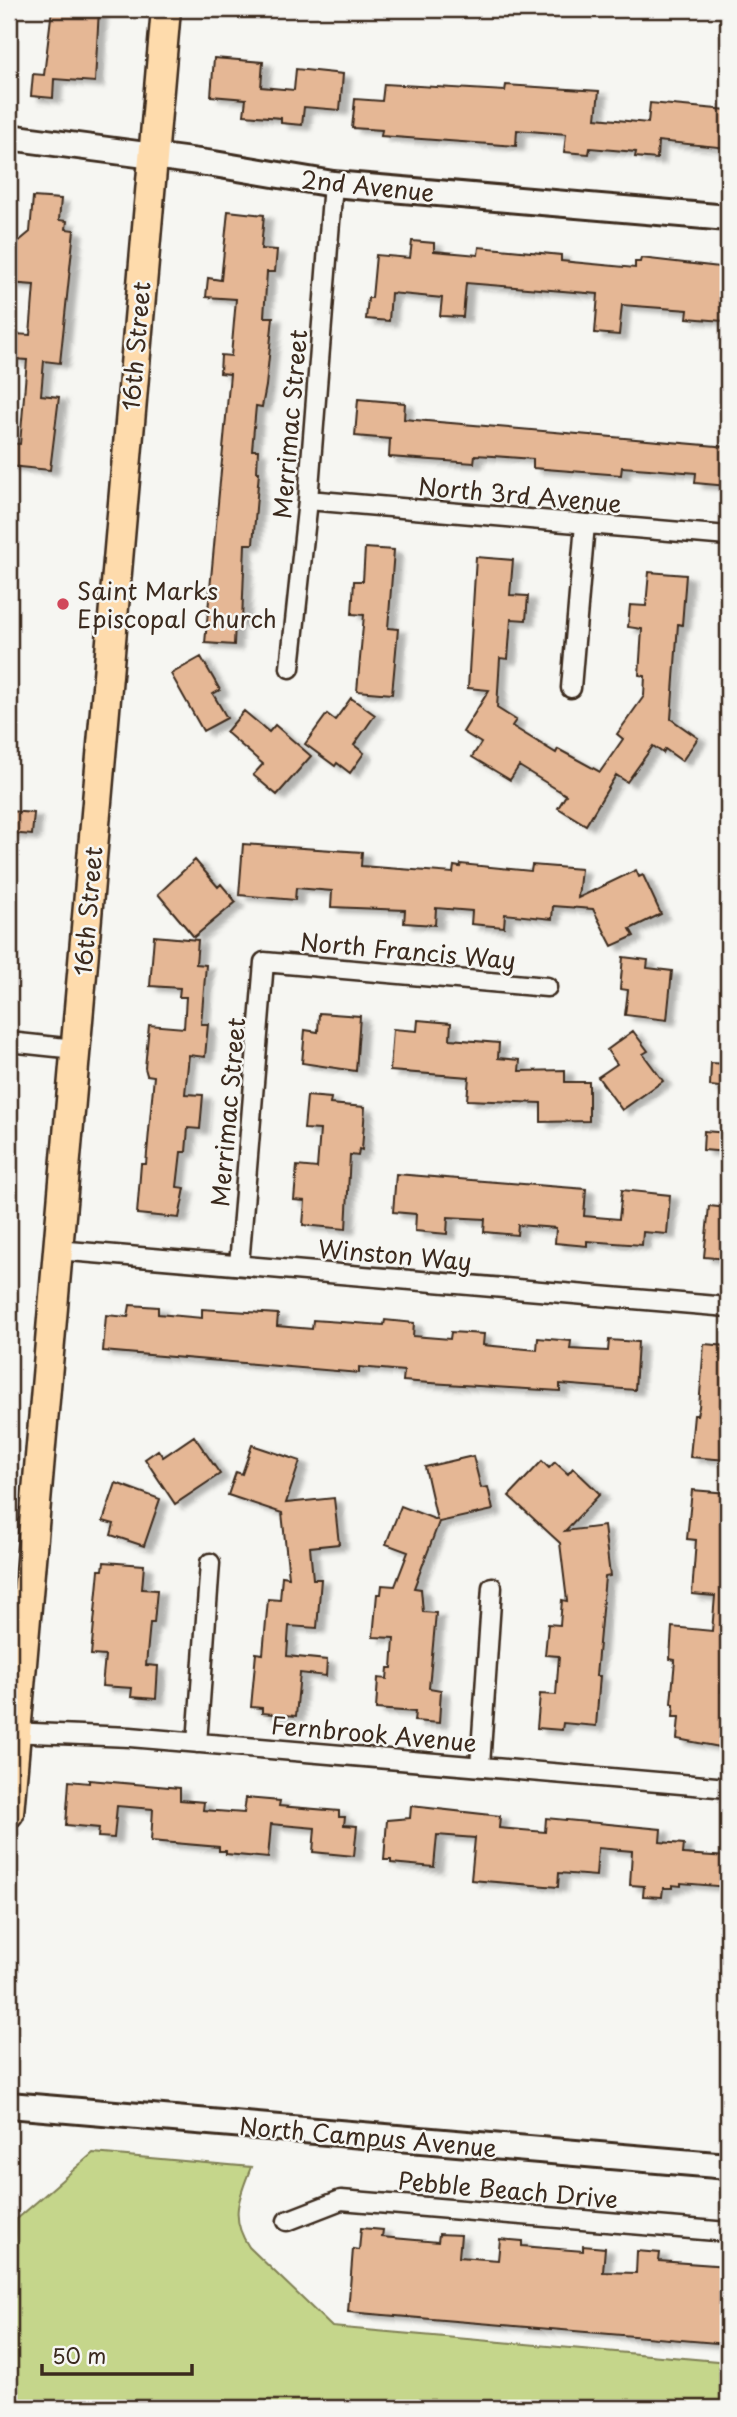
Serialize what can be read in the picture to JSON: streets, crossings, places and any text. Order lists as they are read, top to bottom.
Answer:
{
  "streets": {
    "main road": ["16th Street"],
    "street": [
      "2nd Avenue",
      "Merrimac Street",
      "North 3rd Avenue",
      "North Francis Way",
      "Winston Way",
      "Fernbrook Avenue",
      "North Campus Avenue",
      "Pebble Beach Drive"
    ]
  },
  "crossings": [
    ["2nd Avenue", "16th Street"],
    ["2nd Avenue", "Merrimac Street"],
    ["16th Street", "Winston Way"],
    ["16th Street", "Fernbrook Avenue"],
    ["Merrimac Street", "North 3rd Avenue"],
    ["Merrimac Street", "North Francis Way"],
    ["Merrimac Street", "Winston Way"]
  ],
  "places": ["Saint Marks Episcopal Church"],
  "scale_bar": "50 m"
}
